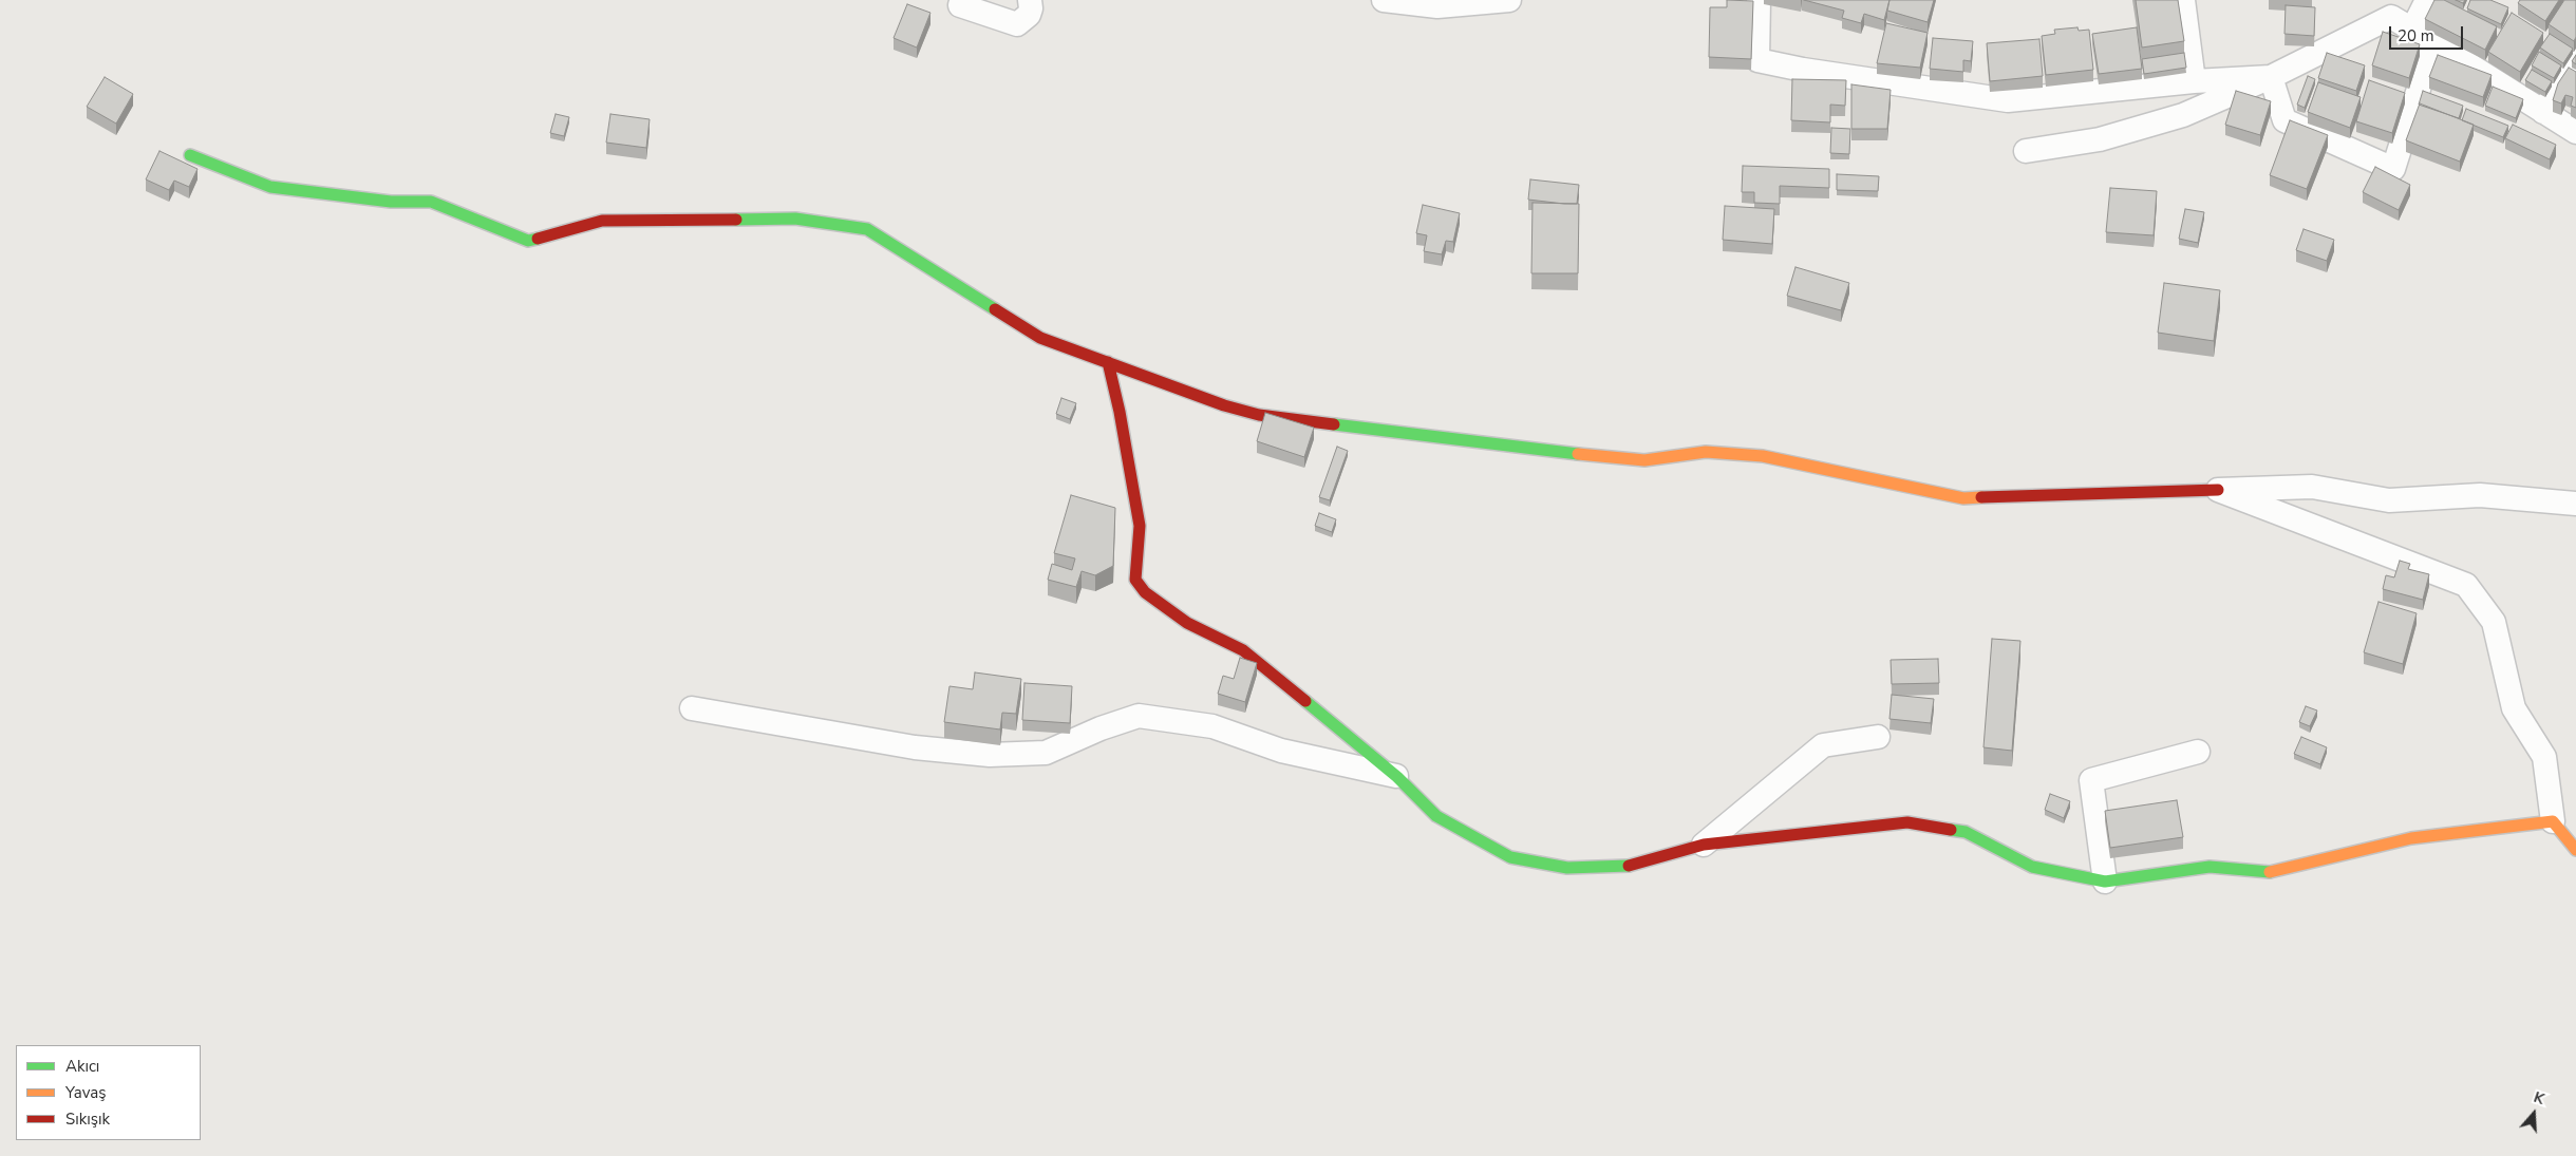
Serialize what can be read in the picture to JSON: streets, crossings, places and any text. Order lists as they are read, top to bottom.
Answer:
{
  "legend": ["Akıcı", "Yavaş", "Sıkışık"],
  "scale_bar": "20 m",
  "north": "top"
}
